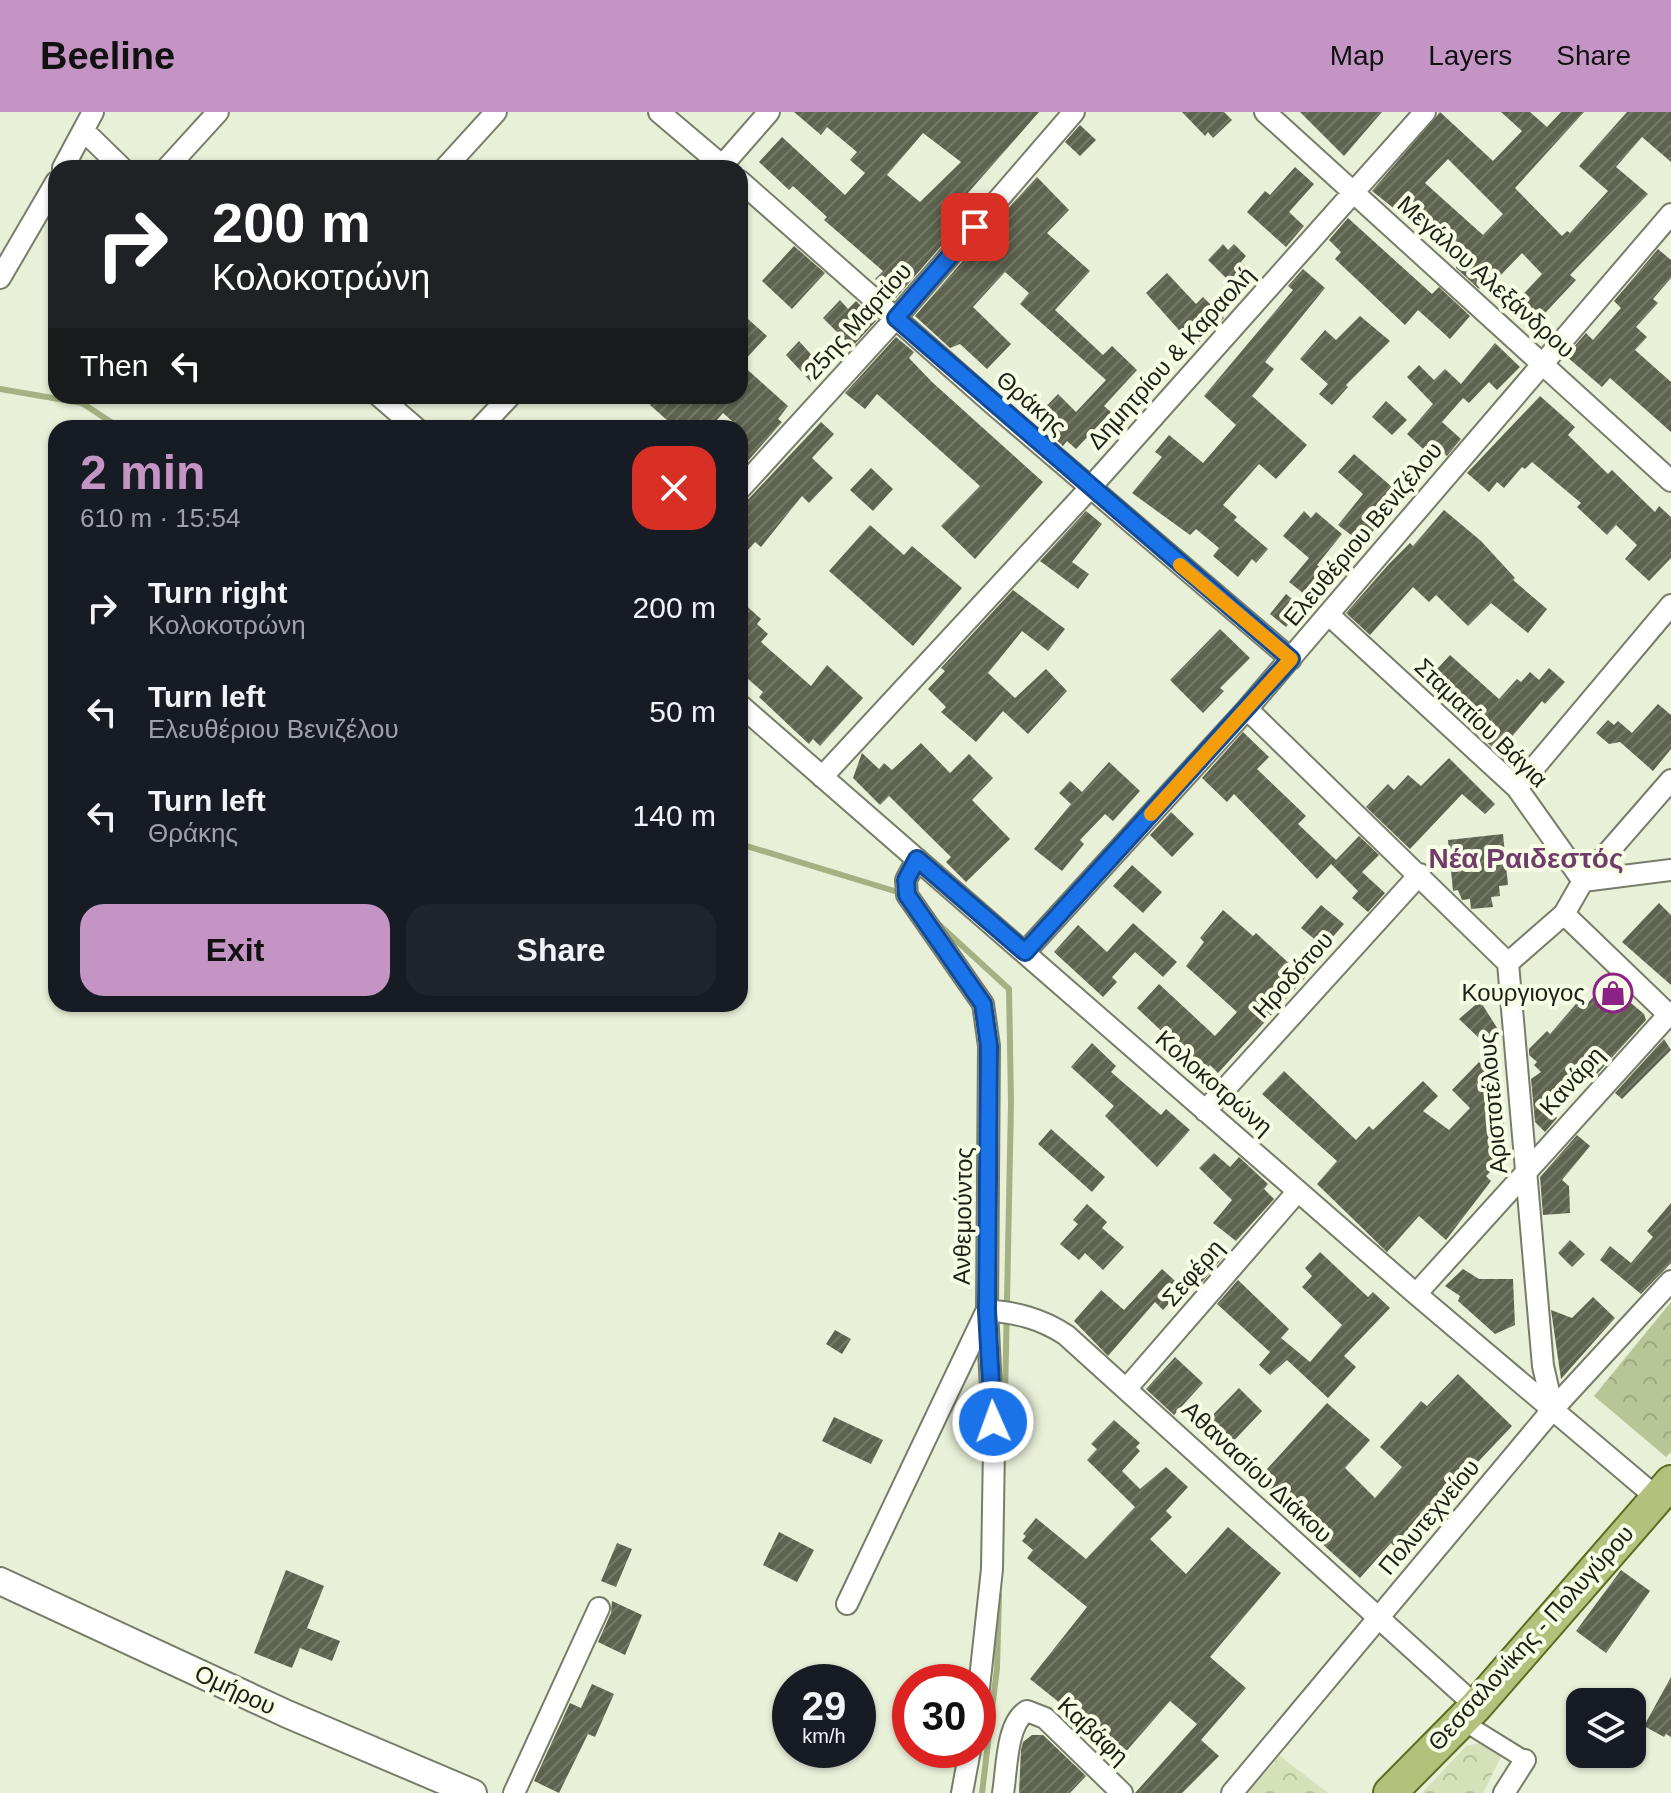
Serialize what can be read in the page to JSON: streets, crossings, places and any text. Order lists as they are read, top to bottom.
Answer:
{
  "streets": {
    "main road": ["Θεσσαλονίκης - Πολυγύρου"],
    "street": [
      "Μεγάλου Αλεξάνδρου",
      "25ης Μαρτίου",
      "Δημητρίου & Καραολή",
      "Θράκης",
      "Ελευθέριου Βενιζέλου",
      "Σταματίου Βάγια",
      "Ηροδότου",
      "Κανάρη",
      "Κολοκοτρώνη",
      "Αριστοτέλους",
      "Ανθεμούντος",
      "Σεφέρη",
      "Αθανασίου Διάκου",
      "Πολυτεχνείου",
      "Ομήρου",
      "Καβάφη"
    ]
  },
  "crossings": [
    ["Μεγάλου Αλεξάνδρου", "Δημητρίου & Καραολή"],
    ["Μεγάλου Αλεξάνδρου", "Ελευθέριου Βενιζέλου"],
    ["25ης Μαρτίου", "Θράκης"],
    ["Δημητρίου & Καραολή", "Θράκης"],
    ["Δημητρίου & Καραολή", "Κολοκοτρώνη"],
    ["Θράκης", "Ελευθέριου Βενιζέλου"],
    ["Ελευθέριου Βενιζέλου", "Σταματίου Βάγια"],
    ["Ελευθέριου Βενιζέλου", "Κολοκοτρώνη"],
    ["Ηροδότου", "Κολοκοτρώνη"],
    ["Κανάρη", "Κολοκοτρώνη"],
    ["Κανάρη", "Αριστοτέλους"],
    ["Κολοκοτρώνη", "Αριστοτέλους"],
    ["Κολοκοτρώνη", "Ανθεμούντος"],
    ["Κολοκοτρώνη", "Σεφέρη"],
    ["Κολοκοτρώνη", "Πολυτεχνείου"],
    ["Κολοκοτρώνη", "Θεσσαλονίκης - Πολυγύρου"],
    ["Αριστοτέλους", "Πολυτεχνείου"],
    ["Ανθεμούντος", "Αθανασίου Διάκου"],
    ["Σεφέρη", "Αθανασίου Διάκου"],
    ["Αθανασίου Διάκου", "Πολυτεχνείου"],
    ["Αθανασίου Διάκου", "Θεσσαλονίκης - Πολυγύρου"]
  ],
  "districts": ["Νέα Ραιδεστός"],
  "places": {
    "shop": ["Κουργιογος"]
  },
  "page": {
    "header": "Beeline",
    "nav": ["Map", "Layers", "Share"],
    "turn": ["200 m", "Κολοκοτρώνη"],
    "then": "Then",
    "heading": ["2 min", "610 m · 15:54"],
    "list": [
      {
        "name": "Turn right",
        "note": "Κολοκοτρώνη",
        "value": "200 m"
      },
      {
        "name": "Turn left",
        "note": "Ελευθέριου Βενιζέλου",
        "value": "50 m"
      },
      {
        "name": "Turn left",
        "note": "Θράκης",
        "value": "140 m"
      }
    ],
    "buttons": ["Exit", "Share"],
    "speed": "29 km/h",
    "limit": "30"
  }
}
